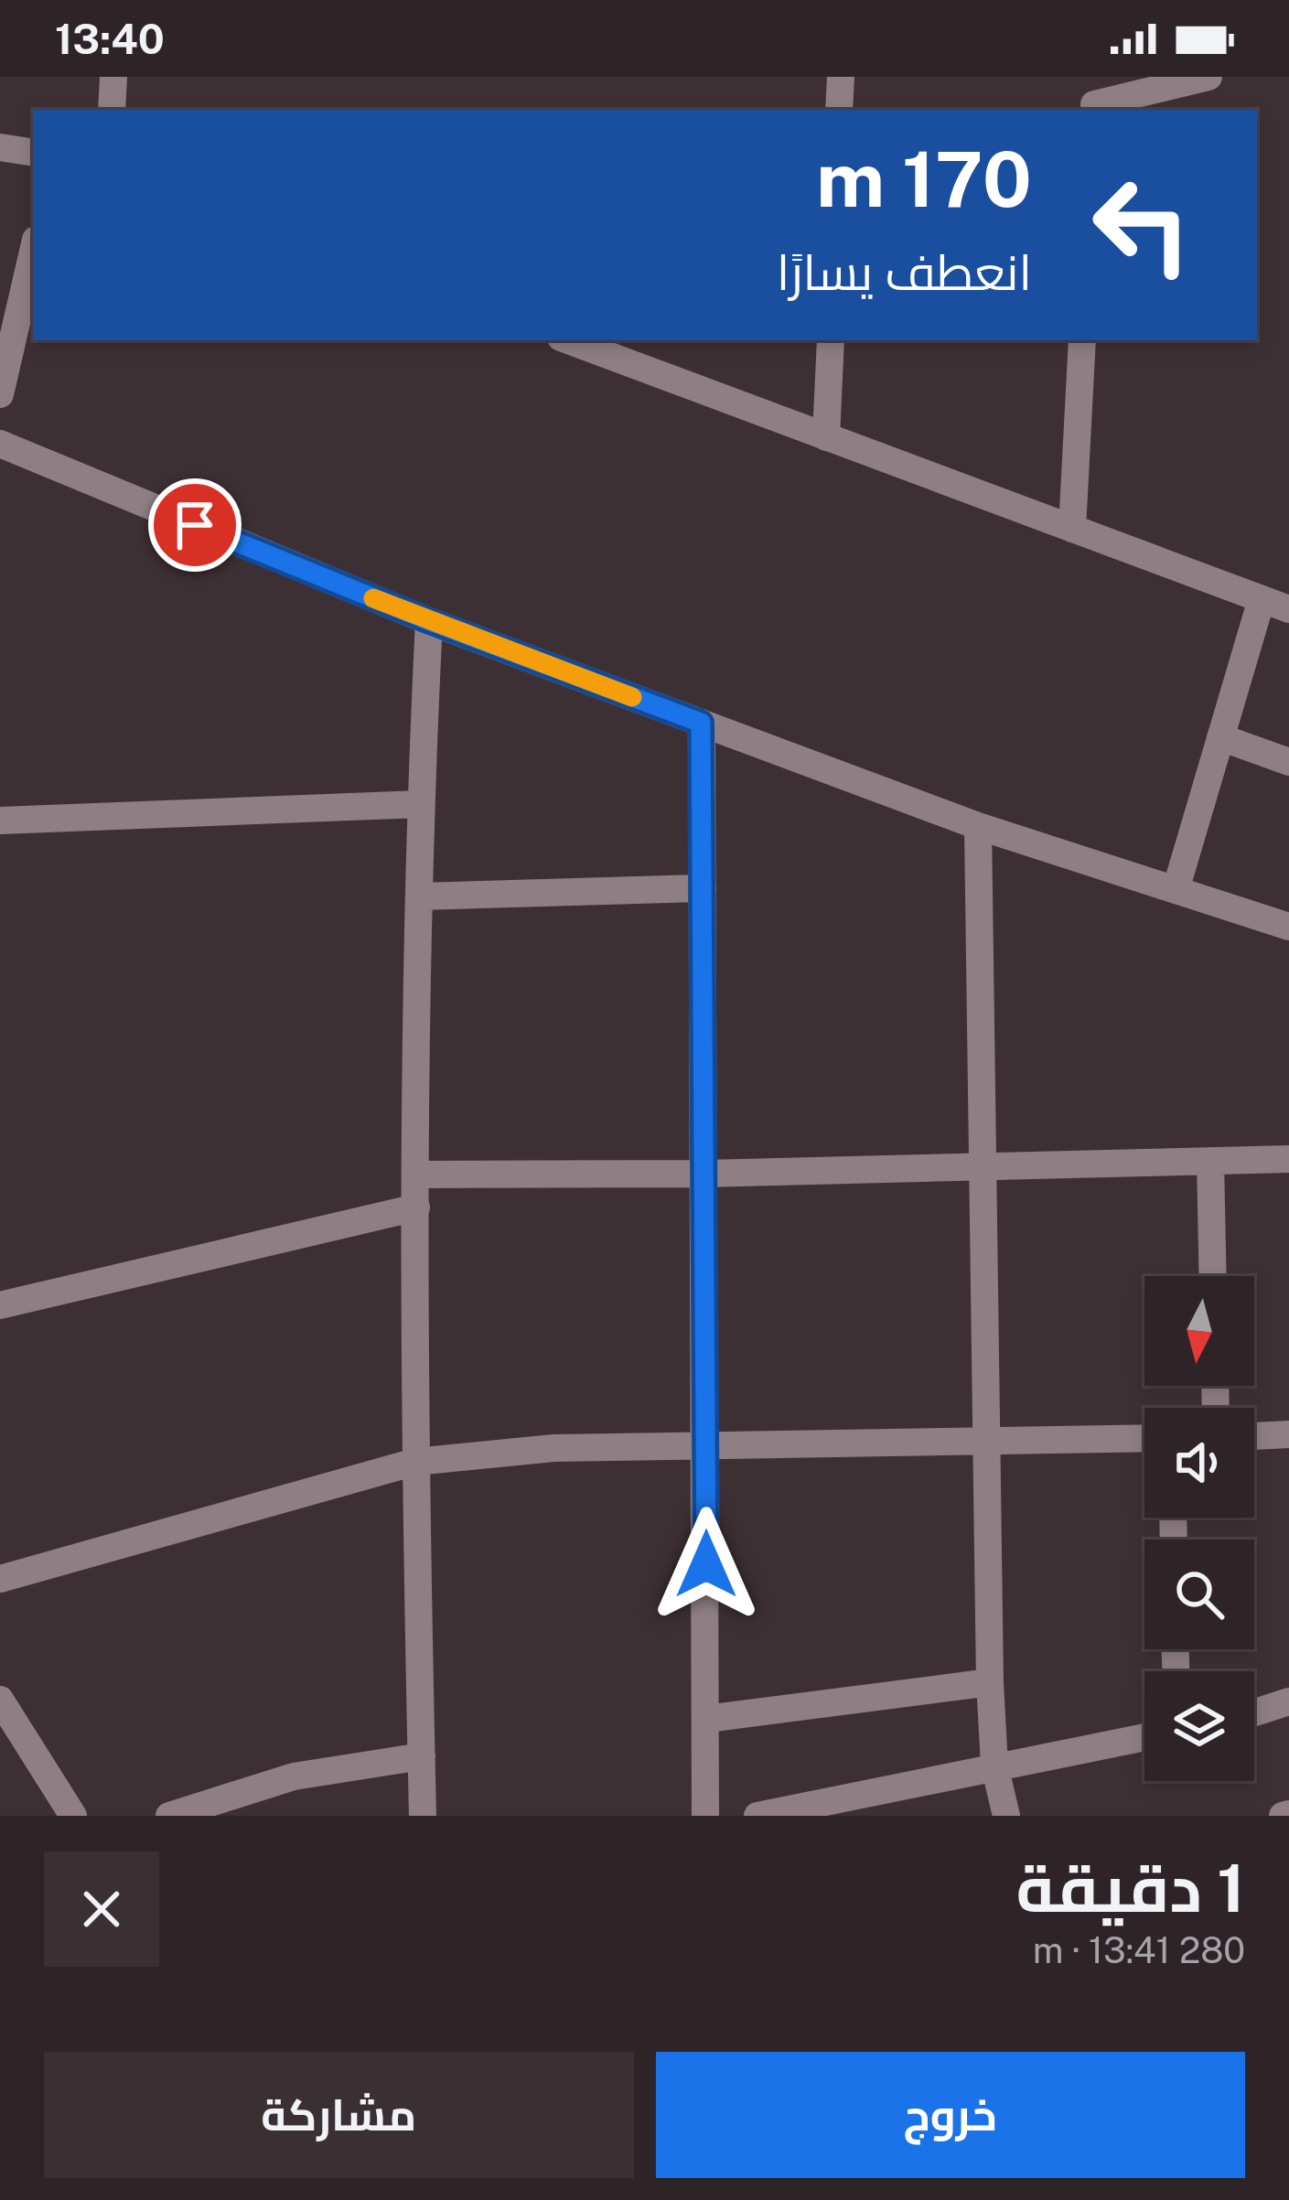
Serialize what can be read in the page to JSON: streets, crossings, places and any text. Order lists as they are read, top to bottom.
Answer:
{
  "north": "bottom",
  "page": {
    "status": "13:40",
    "turn": ["170 m", "انعطف يسارًا"],
    "heading": ["1 دقيقة", "280 m · 13:41"],
    "buttons": ["خروج", "مشاركة"]
  }
}
